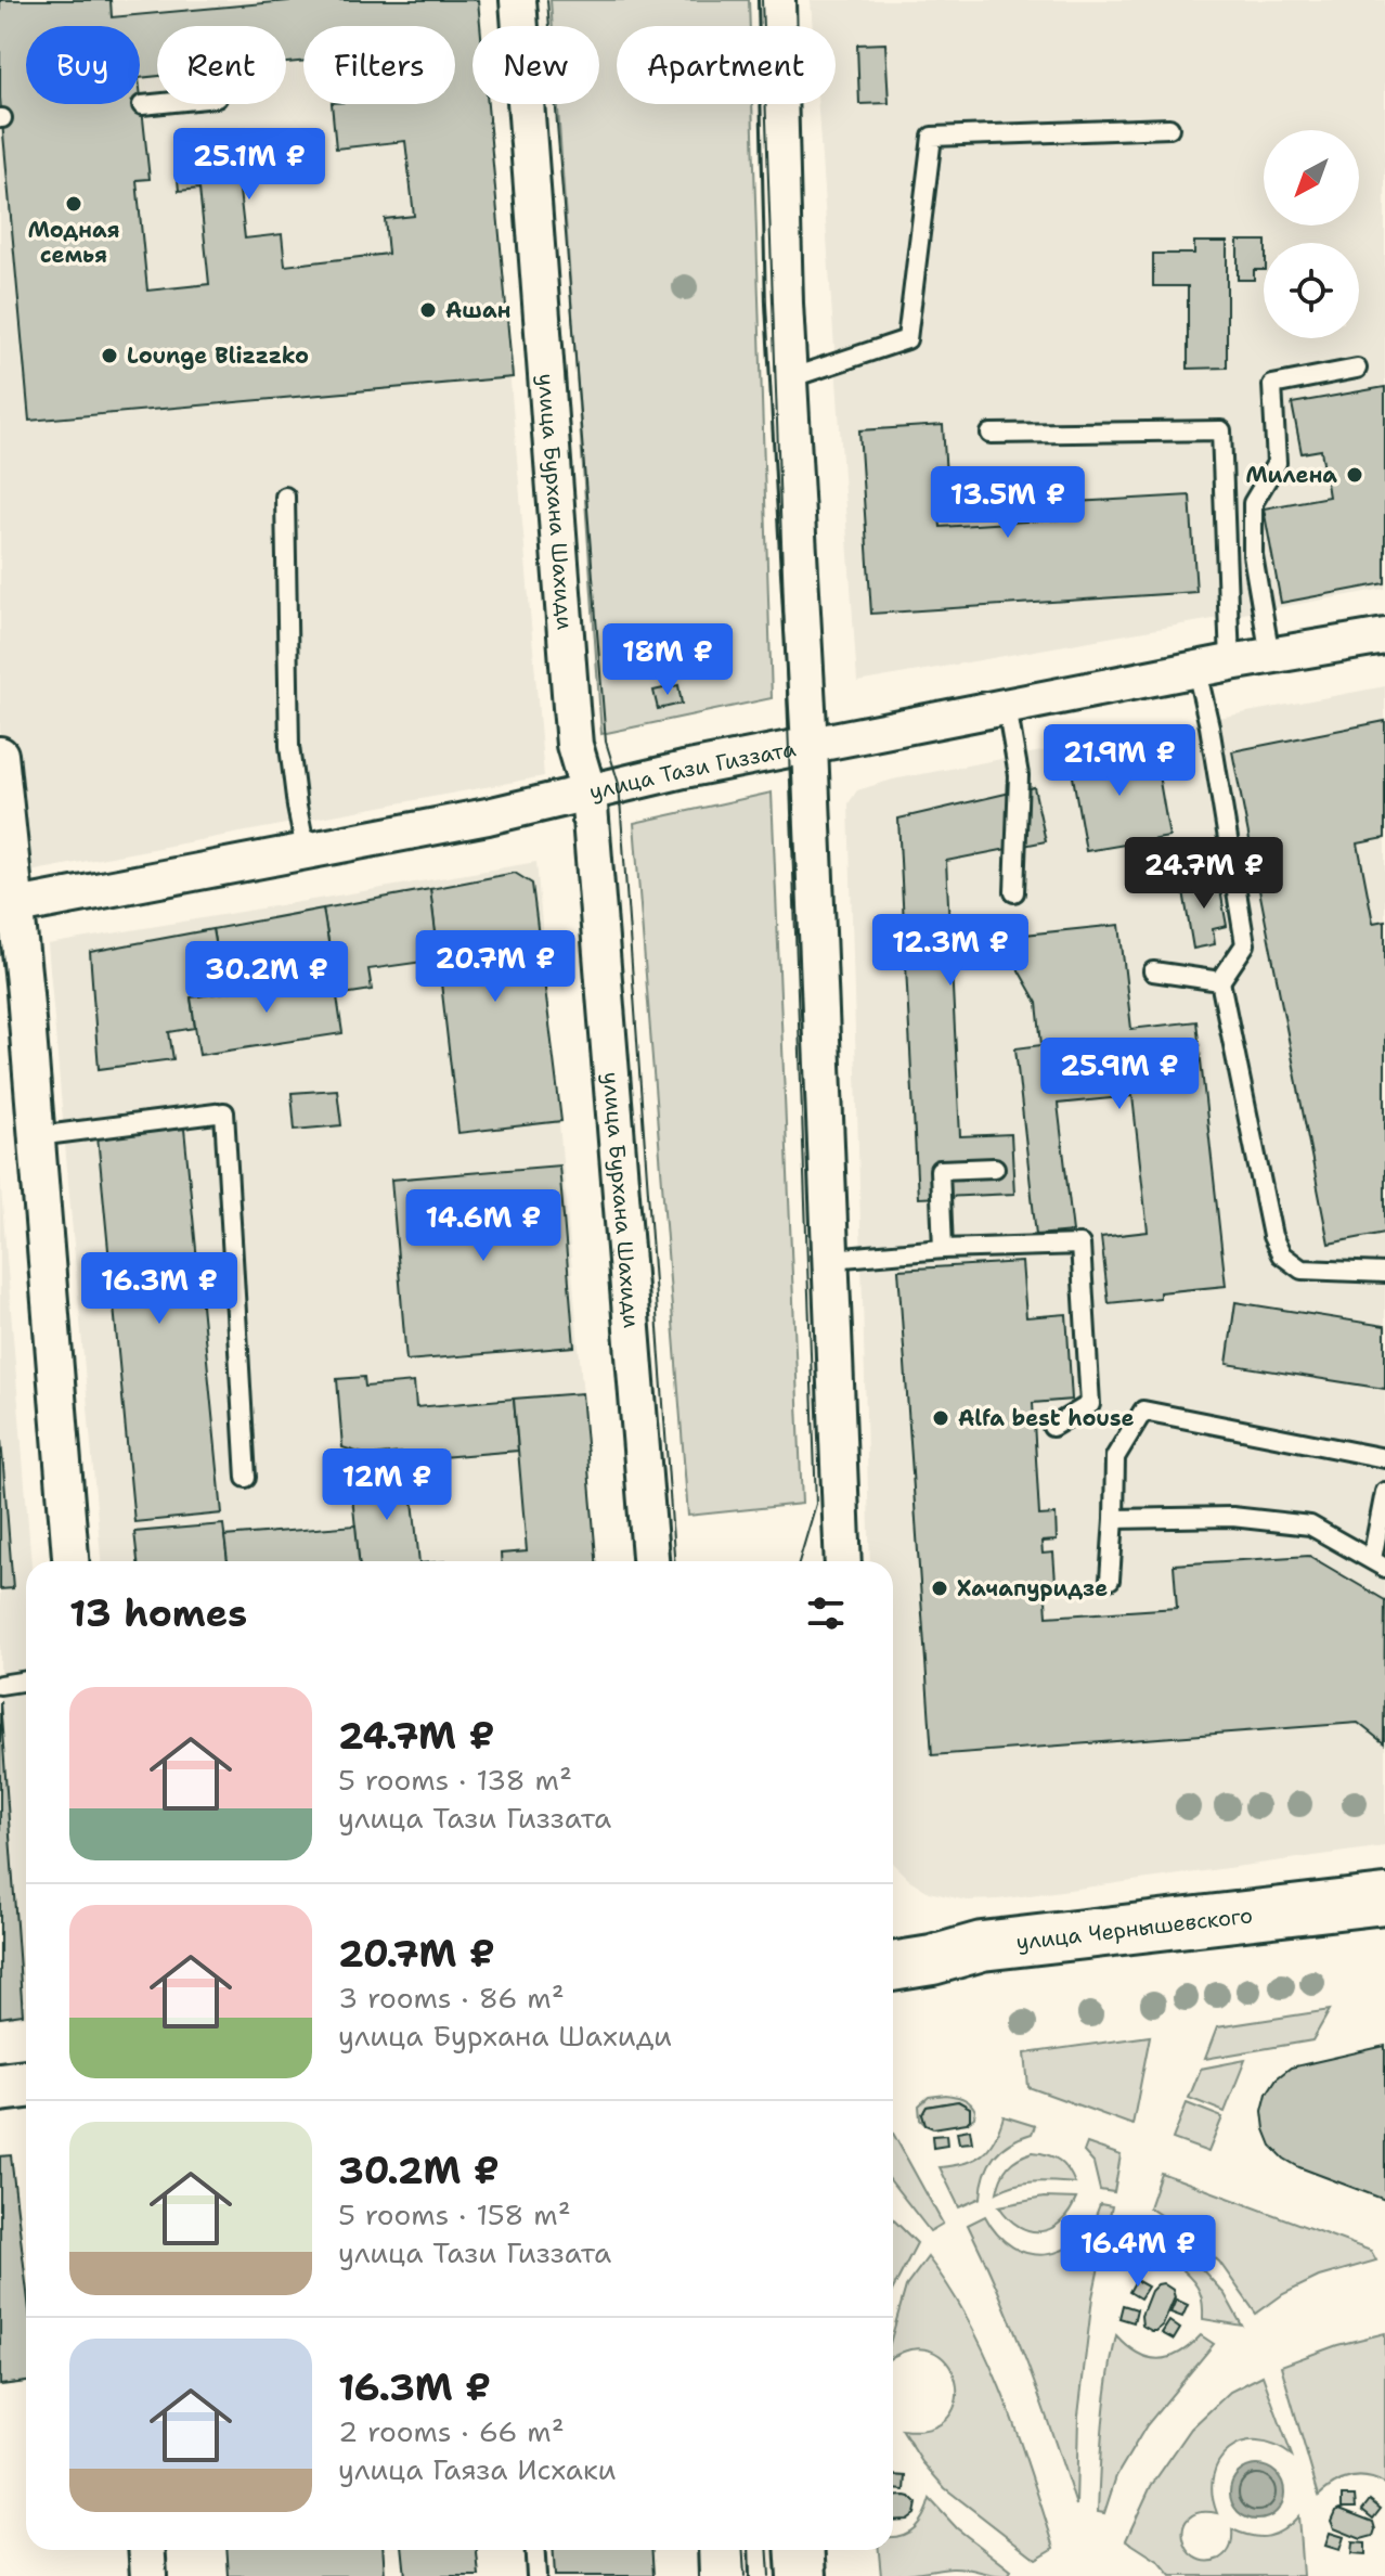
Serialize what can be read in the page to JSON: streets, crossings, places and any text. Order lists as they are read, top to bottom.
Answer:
{
  "streets": {
    "main road": ["улица Чернышевского"],
    "street": ["улица Бурхана Шахиди", "улица Тази Гиззата"]
  },
  "crossings": [
    ["улица Бурхана Шахиди", "улица Тази Гиззата"]
  ],
  "places": [
    "Модная семья",
    "Ашан",
    "Lounge Blizzzko",
    "Милена",
    "Alfa best house",
    "Хачапуридзе"
  ],
  "north": "bottom left",
  "page": {
    "chip": [
      "Buy",
      "Rent",
      "Filters",
      "New",
      "Apartment"
    ],
    "price": [
      "25.1M ₽",
      "13.5M ₽",
      "18M ₽",
      "21.9M ₽",
      "24.7M ₽",
      "12.3M ₽",
      "20.7M ₽",
      "30.2M ₽",
      "25.9M ₽",
      "14.6M ₽",
      "16.3M ₽",
      "12M ₽",
      "16.4M ₽"
    ],
    "heading": "13 homes",
    "list": [
      {
        "name": "24.7M ₽",
        "note": "5 rooms · 138 m² · улица Тази Гиззата"
      },
      {
        "name": "20.7M ₽",
        "note": "3 rooms · 86 m² · улица Бурхана Шахиди"
      },
      {
        "name": "30.2M ₽",
        "note": "5 rooms · 158 m² · улица Тази Гиззата"
      },
      {
        "name": "16.3M ₽",
        "note": "2 rooms · 66 m² · улица Гаяза Исхаки"
      }
    ]
  }
}
